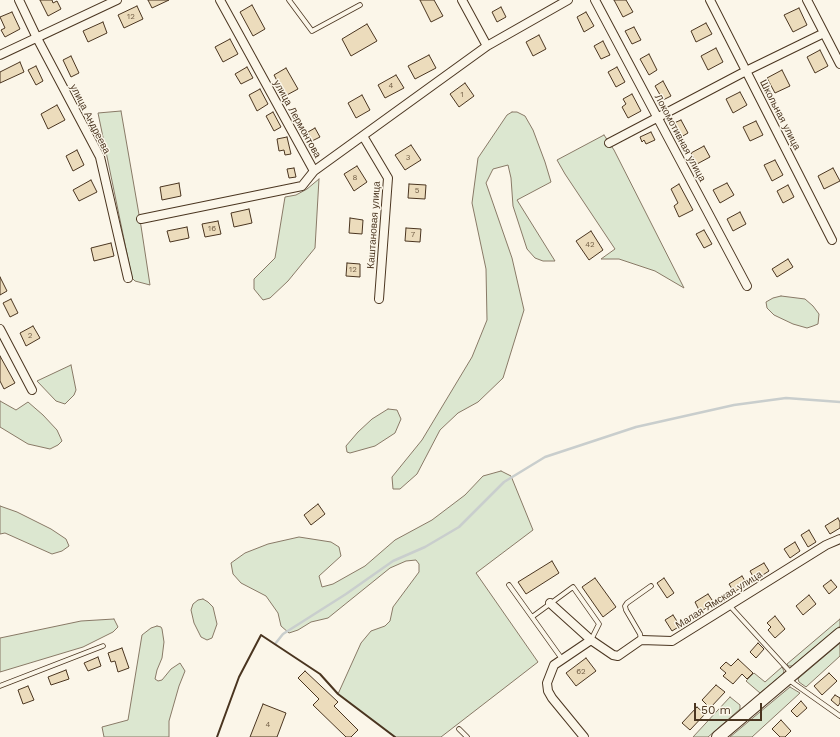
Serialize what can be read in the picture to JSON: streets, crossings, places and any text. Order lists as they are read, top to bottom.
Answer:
{
  "streets": {
    "street": [
      "Школьная улица",
      "улица Андреева",
      "улица Лермонтова",
      "Локомотивная улица",
      "Каштановая улица",
      "Малая Ямская улица"
    ]
  },
  "house_numbers": [
    "12",
    "4",
    "1",
    "3",
    "8",
    "5",
    "16",
    "7",
    "42",
    "12",
    "2",
    "62",
    "4"
  ],
  "scale_bar": "50 m"
}
